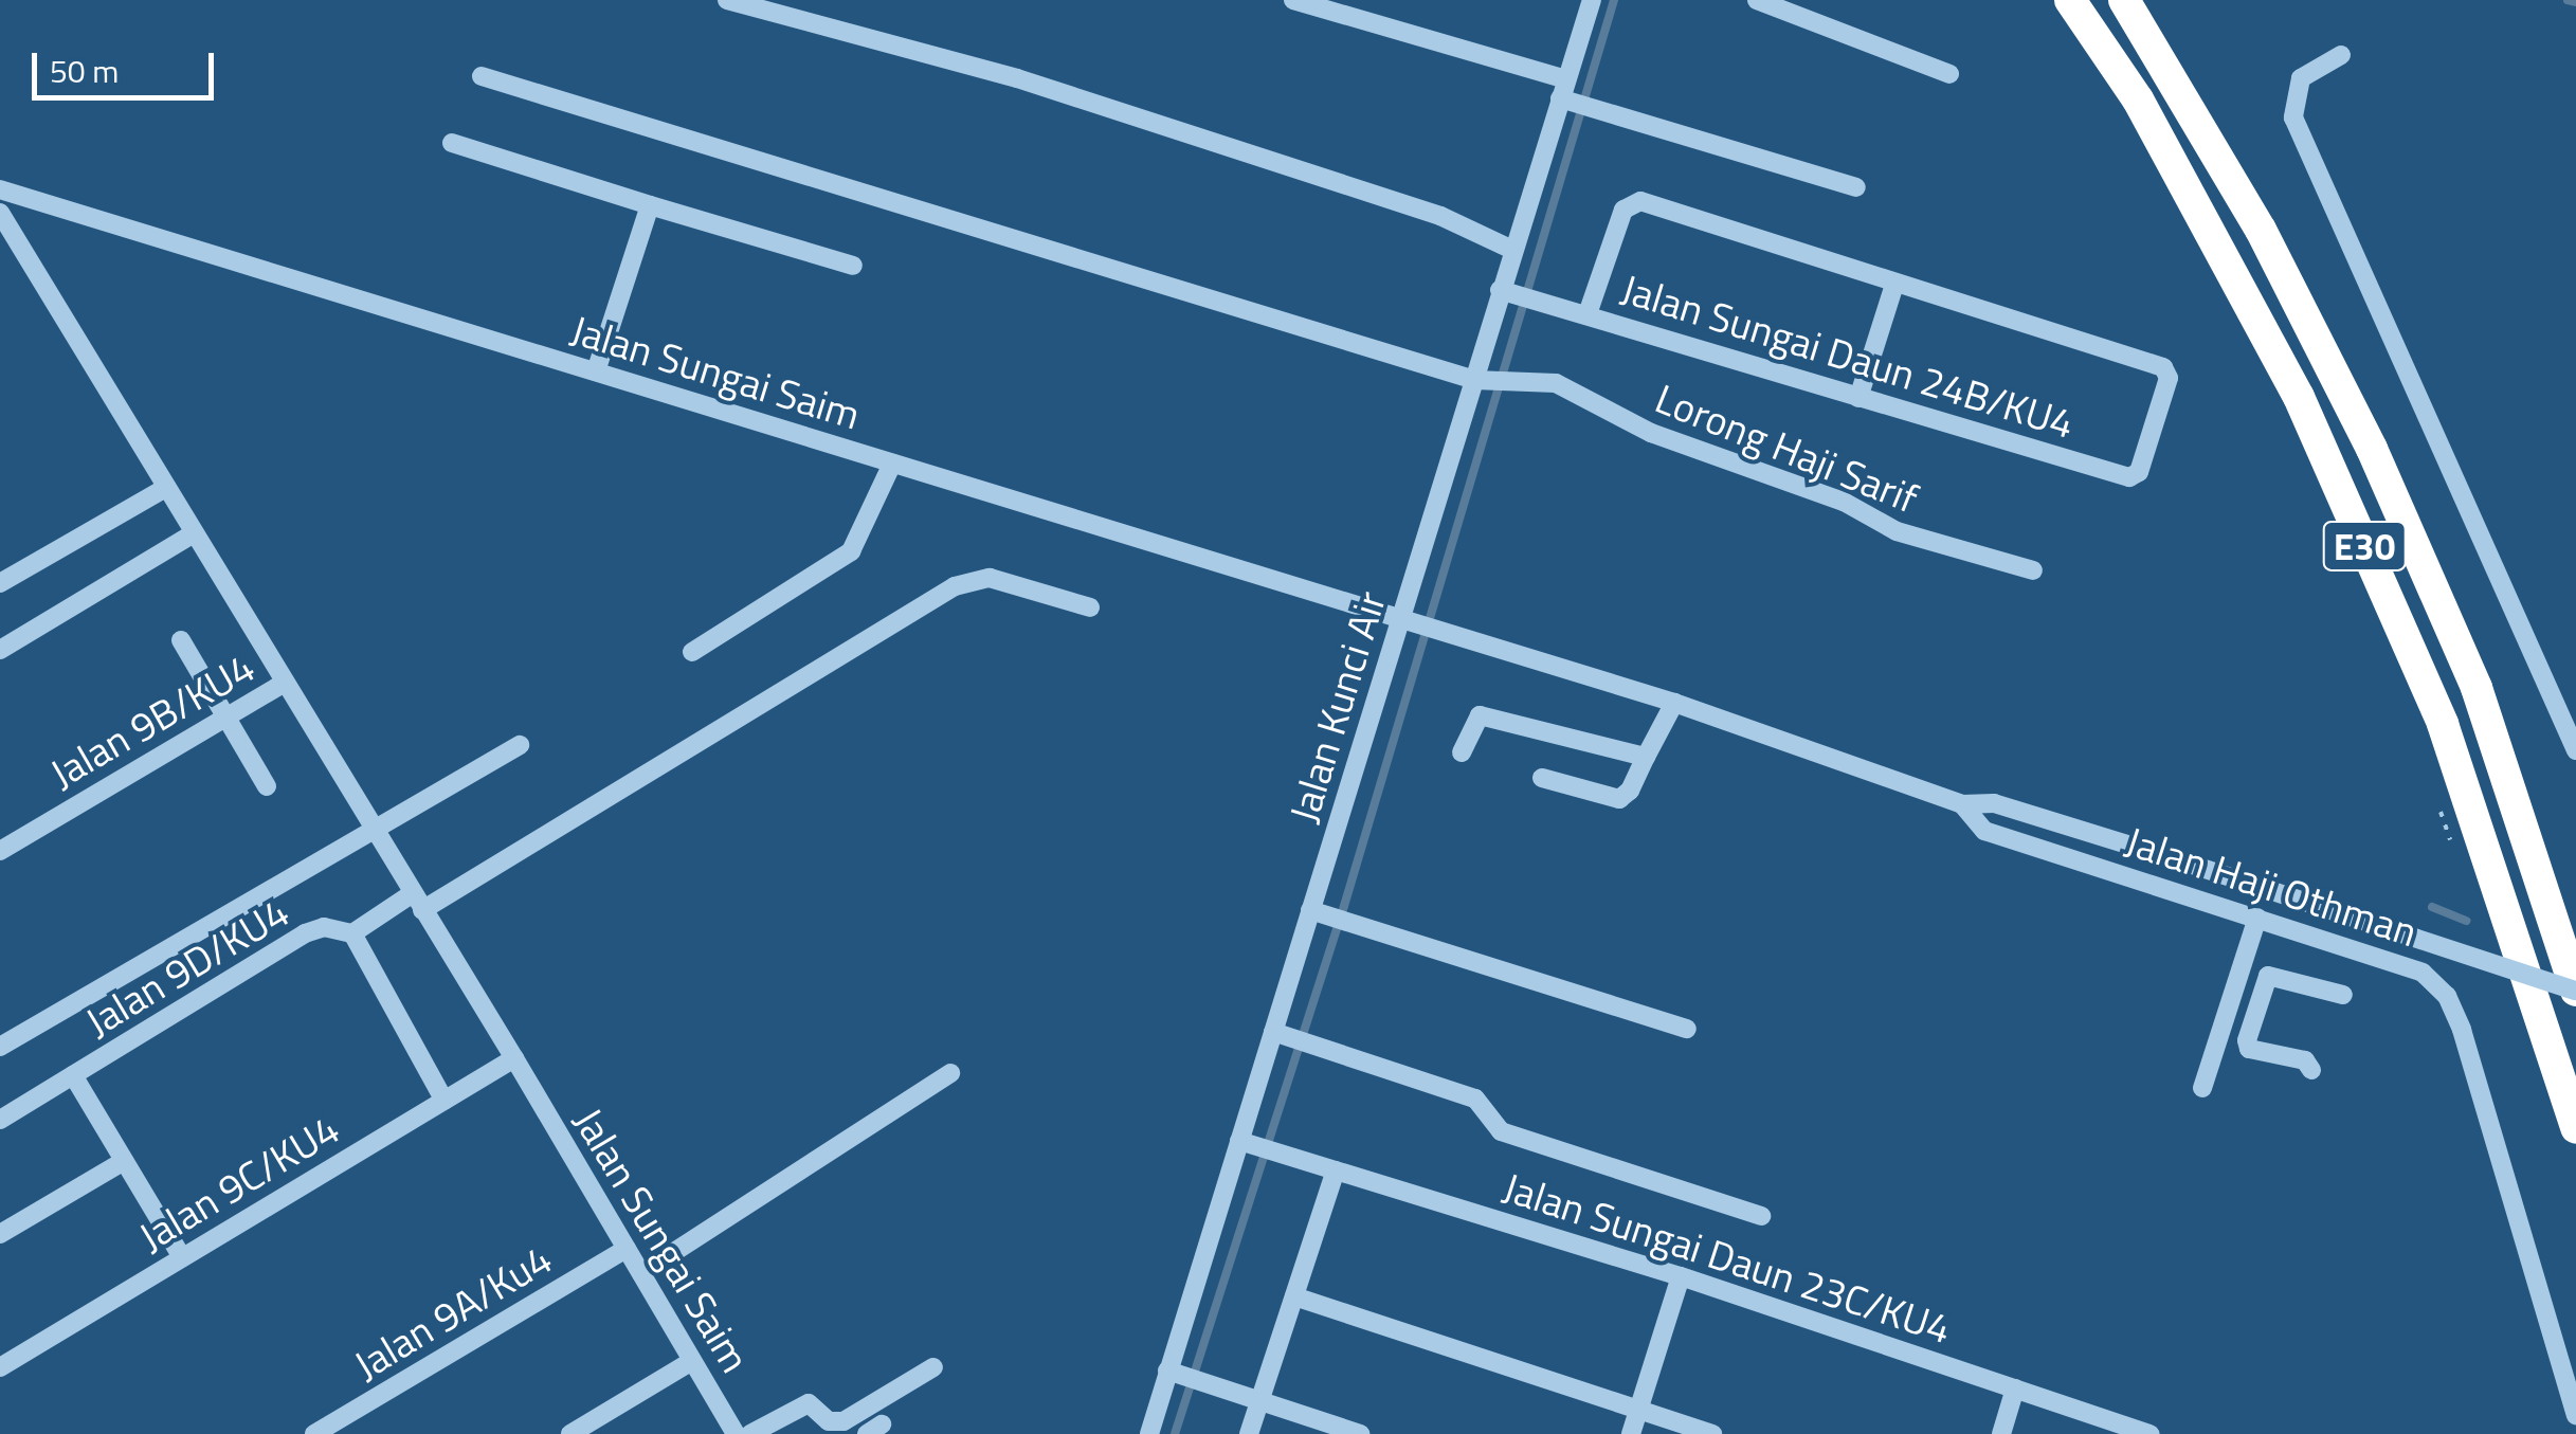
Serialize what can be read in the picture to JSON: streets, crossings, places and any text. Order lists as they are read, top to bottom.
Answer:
{
  "streets": {
    "highway": ["E30"],
    "street": [
      "Jalan Sungai Daun 24B/KU4",
      "Jalan Sungai Saim",
      "Lorong Haji Sarif",
      "Jalan Kunci Air",
      "Jalan 9B/KU4",
      "Jalan Haji Othman",
      "Jalan 9D/KU4",
      "Jalan 9C/KU4",
      "Jalan Sungai Daun 23C/KU4",
      "Jalan 9A/Ku4"
    ]
  },
  "crossings": [
    ["Jalan Sungai Daun 24B/KU4", "Jalan Kunci Air"],
    ["Jalan Sungai Saim", "Jalan Kunci Air"],
    ["Jalan Sungai Saim", "Jalan 9B/KU4"],
    ["Jalan Sungai Saim", "Jalan Haji Othman"],
    ["Jalan Sungai Saim", "Jalan 9D/KU4"],
    ["Jalan Sungai Saim", "Jalan 9C/KU4"],
    ["Jalan Sungai Saim", "Jalan 9A/Ku4"],
    ["Lorong Haji Sarif", "Jalan Kunci Air"],
    ["Jalan Kunci Air", "Jalan Sungai Daun 23C/KU4"]
  ],
  "scale_bar": "50 m"
}
